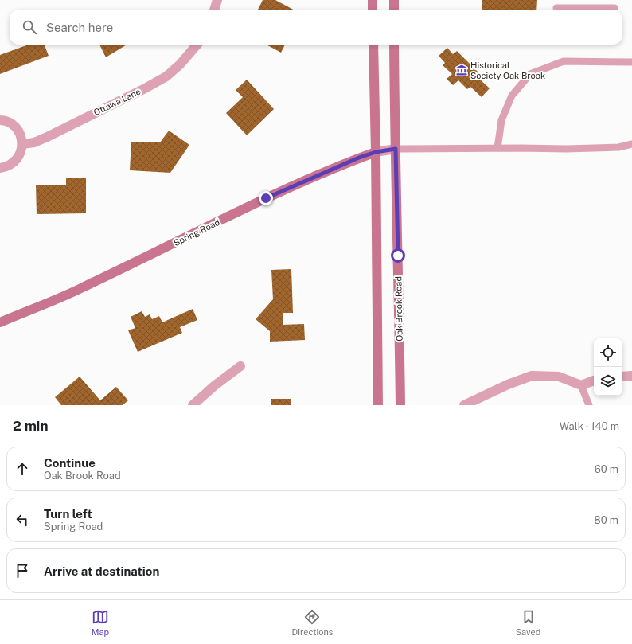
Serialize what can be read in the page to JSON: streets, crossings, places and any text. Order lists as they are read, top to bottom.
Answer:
{
  "streets": {
    "main road": ["Spring Road", "Oak Brook Road"],
    "street": ["Ottawa Lane"]
  },
  "crossings": [
    ["Spring Road", "Oak Brook Road"]
  ],
  "places": {
    "museum": ["Historical Society Oak Brook"]
  },
  "page": {
    "search": "Search here",
    "heading": ["2 min", "Walk · 140 m"],
    "list": [
      ["Continue", "Oak Brook Road", "60 m"],
      ["Turn left", "Spring Road", "80 m"],
      "Arrive at destination"
    ],
    "nav": ["Map", "Directions", "Saved"]
  }
}
